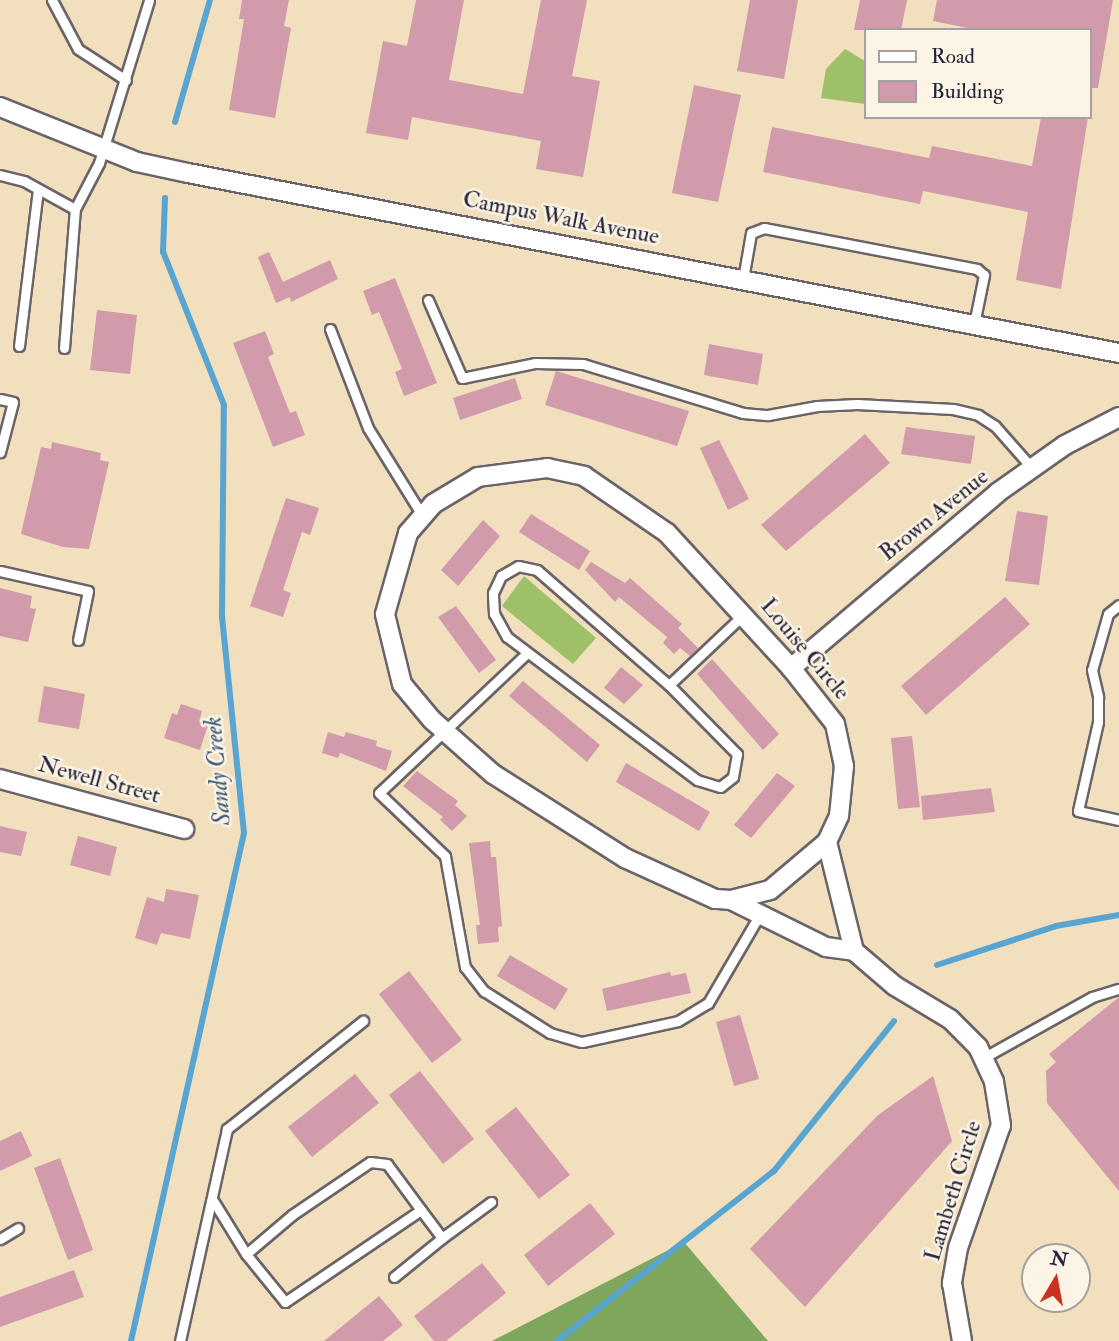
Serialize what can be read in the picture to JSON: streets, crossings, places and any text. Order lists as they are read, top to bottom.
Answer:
{
  "streets": {
    "street": [
      "Campus Walk Avenue",
      "Brown Avenue",
      "Louise Circle",
      "Newell Street",
      "Lambeth Circle"
    ]
  },
  "crossings": [
    ["Brown Avenue", "Louise Circle"],
    ["Louise Circle", "Lambeth Circle"]
  ],
  "water": ["Sandy Creek"],
  "legend": ["Road", "Building"],
  "north": "top"
}
